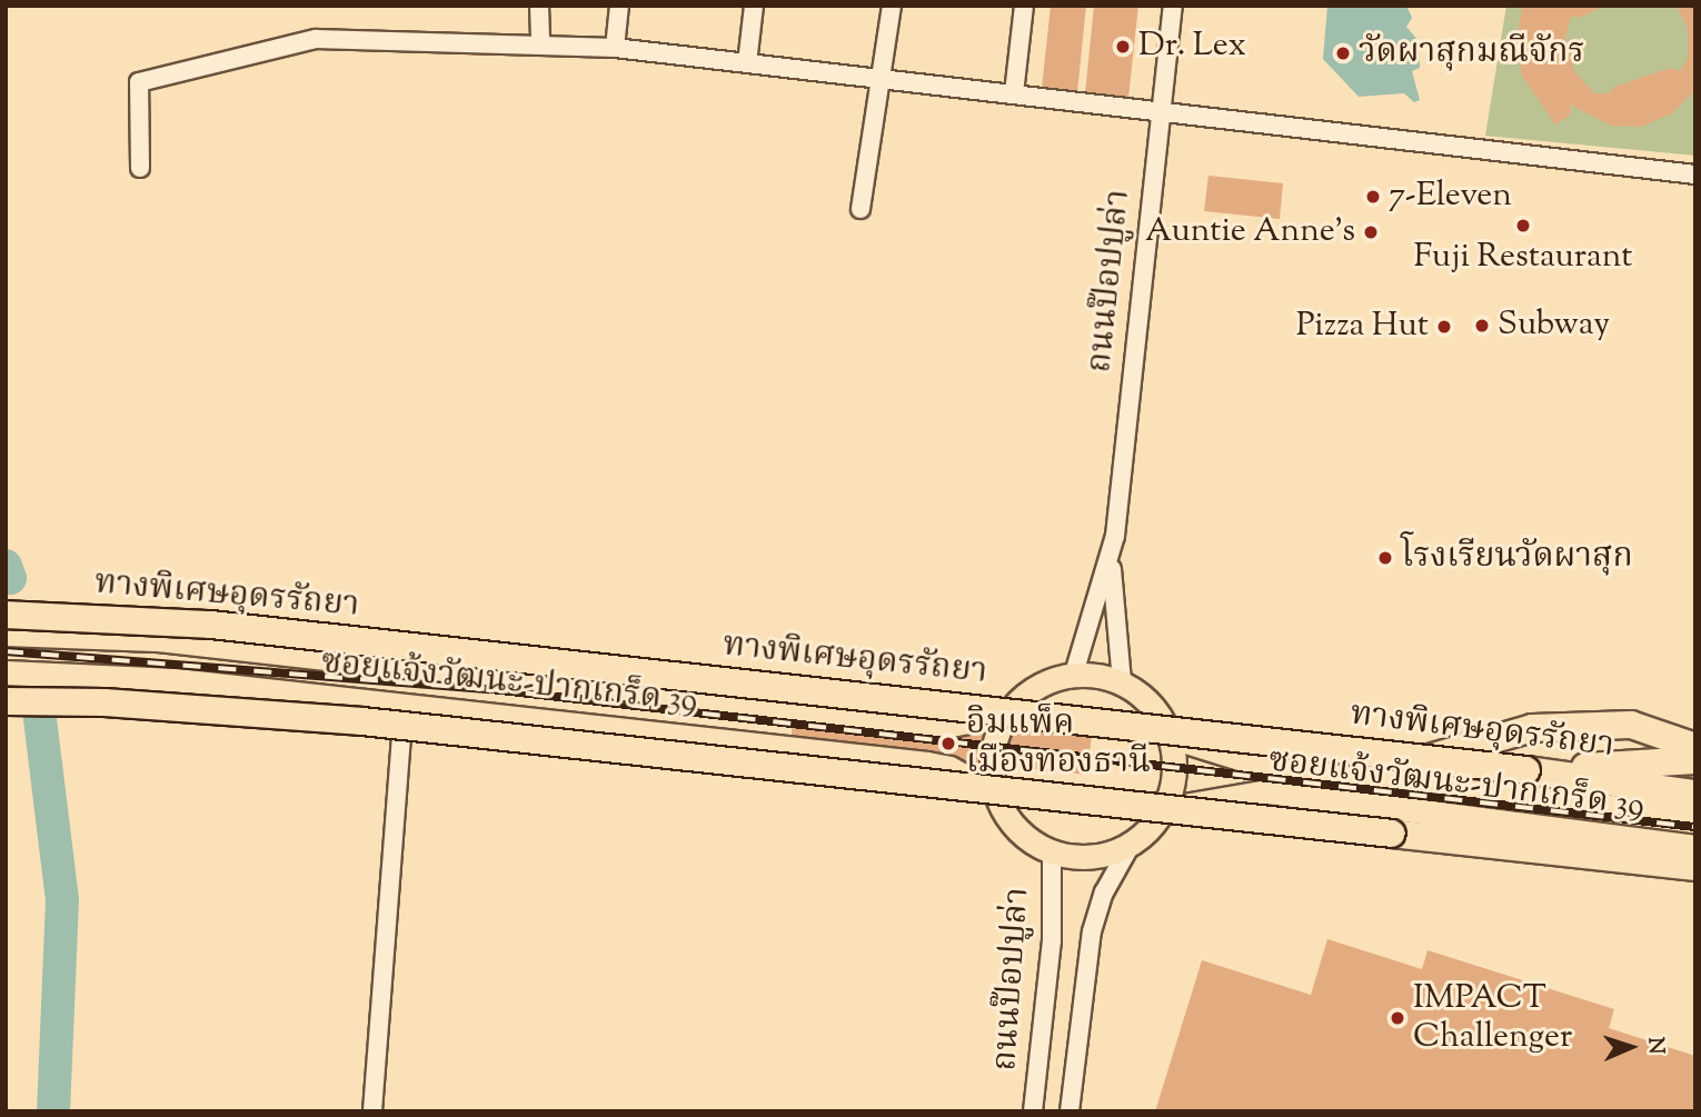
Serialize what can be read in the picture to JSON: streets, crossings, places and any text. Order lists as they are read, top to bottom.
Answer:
{
  "streets": {
    "highway": ["ทางพิเศษอุดรรัถยา"],
    "main road": ["ซอยแจ้งวัฒนะ-ปากเกร็ด 39"],
    "street": ["ถนนป๊อปปูล่า"]
  },
  "crossings": [
    ["ถนนป๊อปปูล่า", "ซอยแจ้งวัฒนะ-ปากเกร็ด 39"]
  ],
  "places": [
    "Dr. Lex",
    "วัดผาสุกมณีจักร",
    "7-Eleven",
    "Fuji Restaurant",
    "Auntie Anne's",
    "Subway",
    "Pizza Hut",
    "โรงเรียนวัดผาสุก",
    "อิมแพ็ค เมืองทองธานี",
    "IMPACT Challenger"
  ],
  "north": "right"
}
